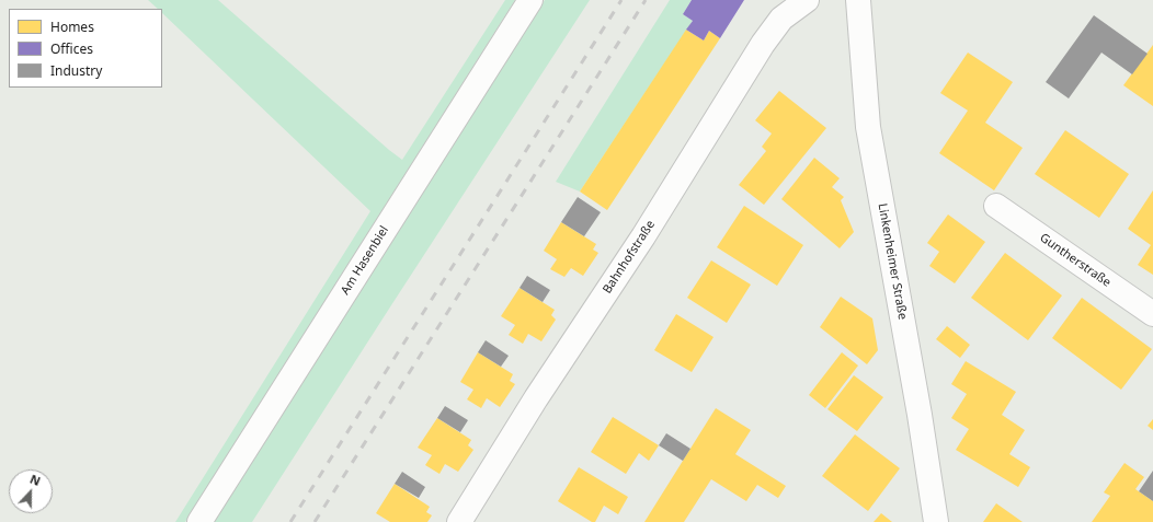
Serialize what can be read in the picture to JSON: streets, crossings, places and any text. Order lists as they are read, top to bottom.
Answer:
{
  "streets": {
    "street": [
      "Bahnhofstraße",
      "Am Hasenbiel",
      "Guntherstraße",
      "Linkenheimer Straße"
    ]
  },
  "legend": ["Homes", "Offices", "Industry"],
  "north": "top"
}
